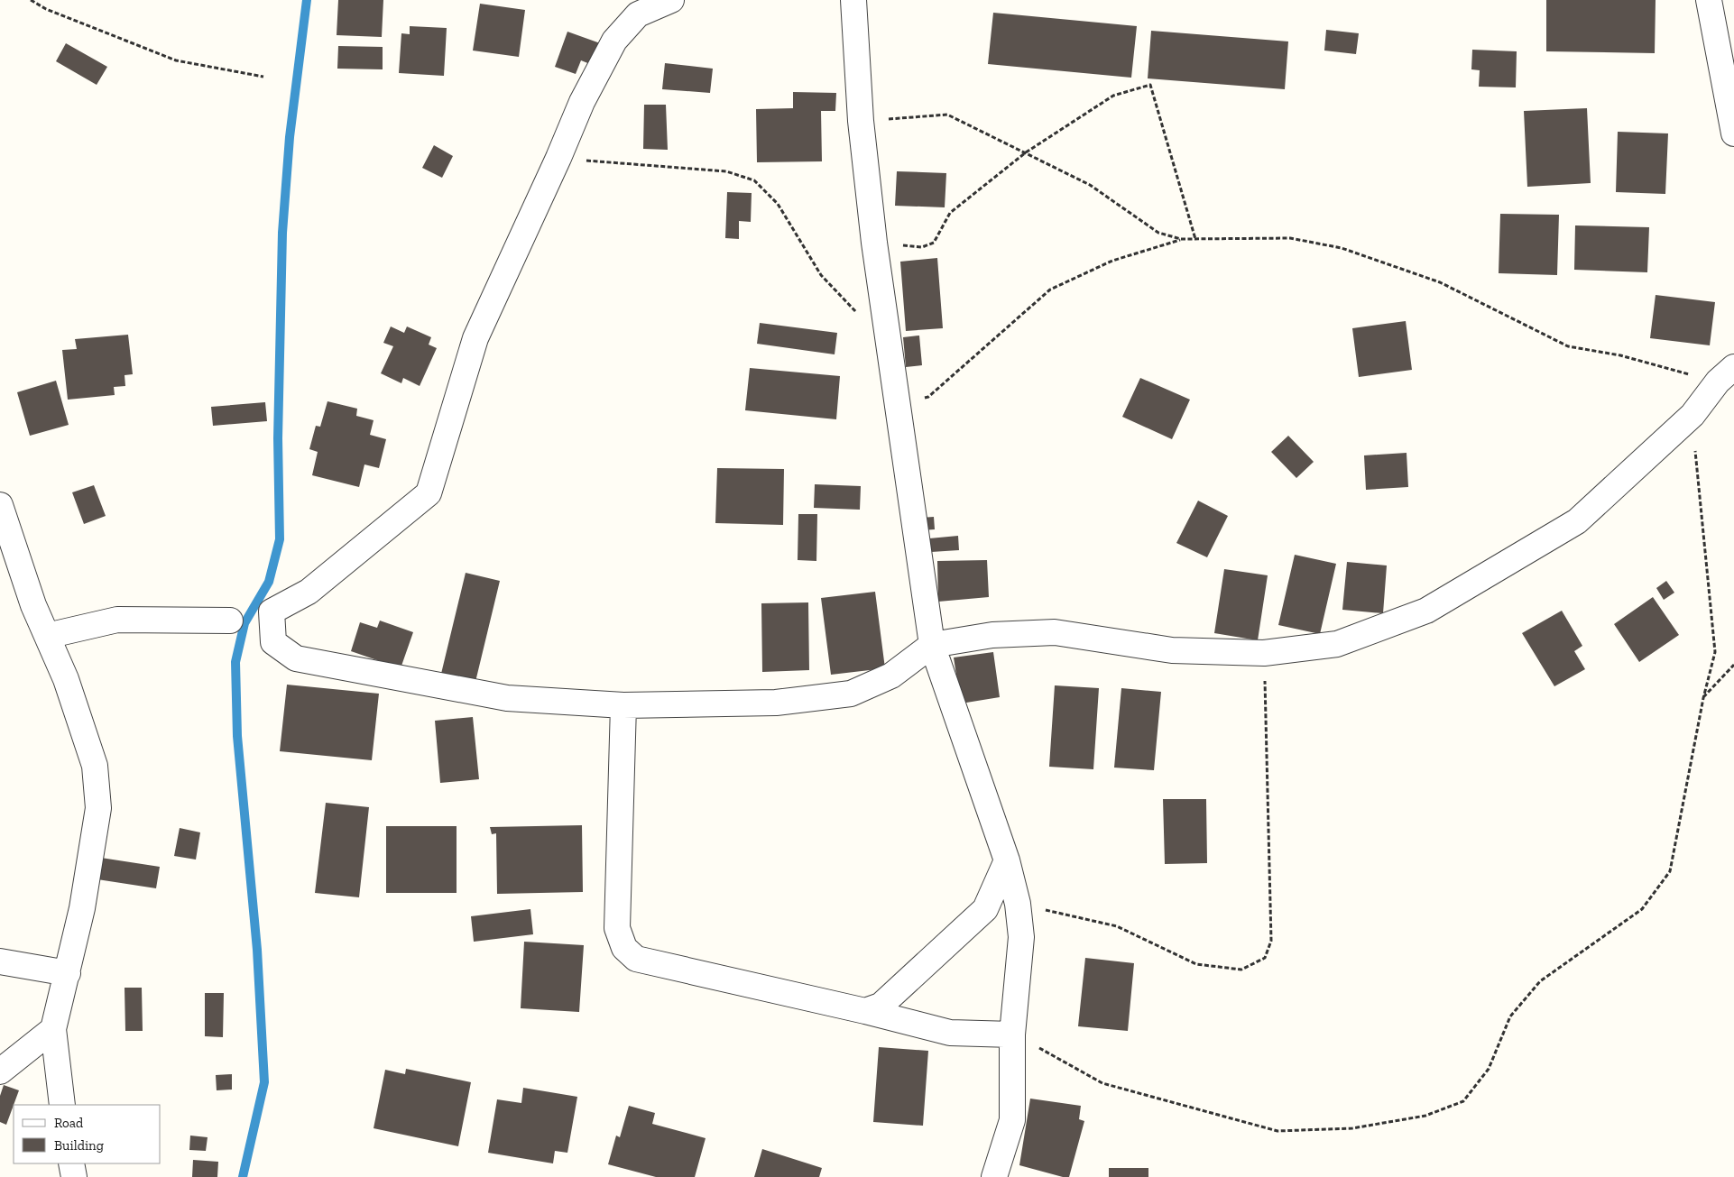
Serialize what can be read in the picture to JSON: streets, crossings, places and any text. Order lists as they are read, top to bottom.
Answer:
{
  "legend": ["Road", "Building"]
}
